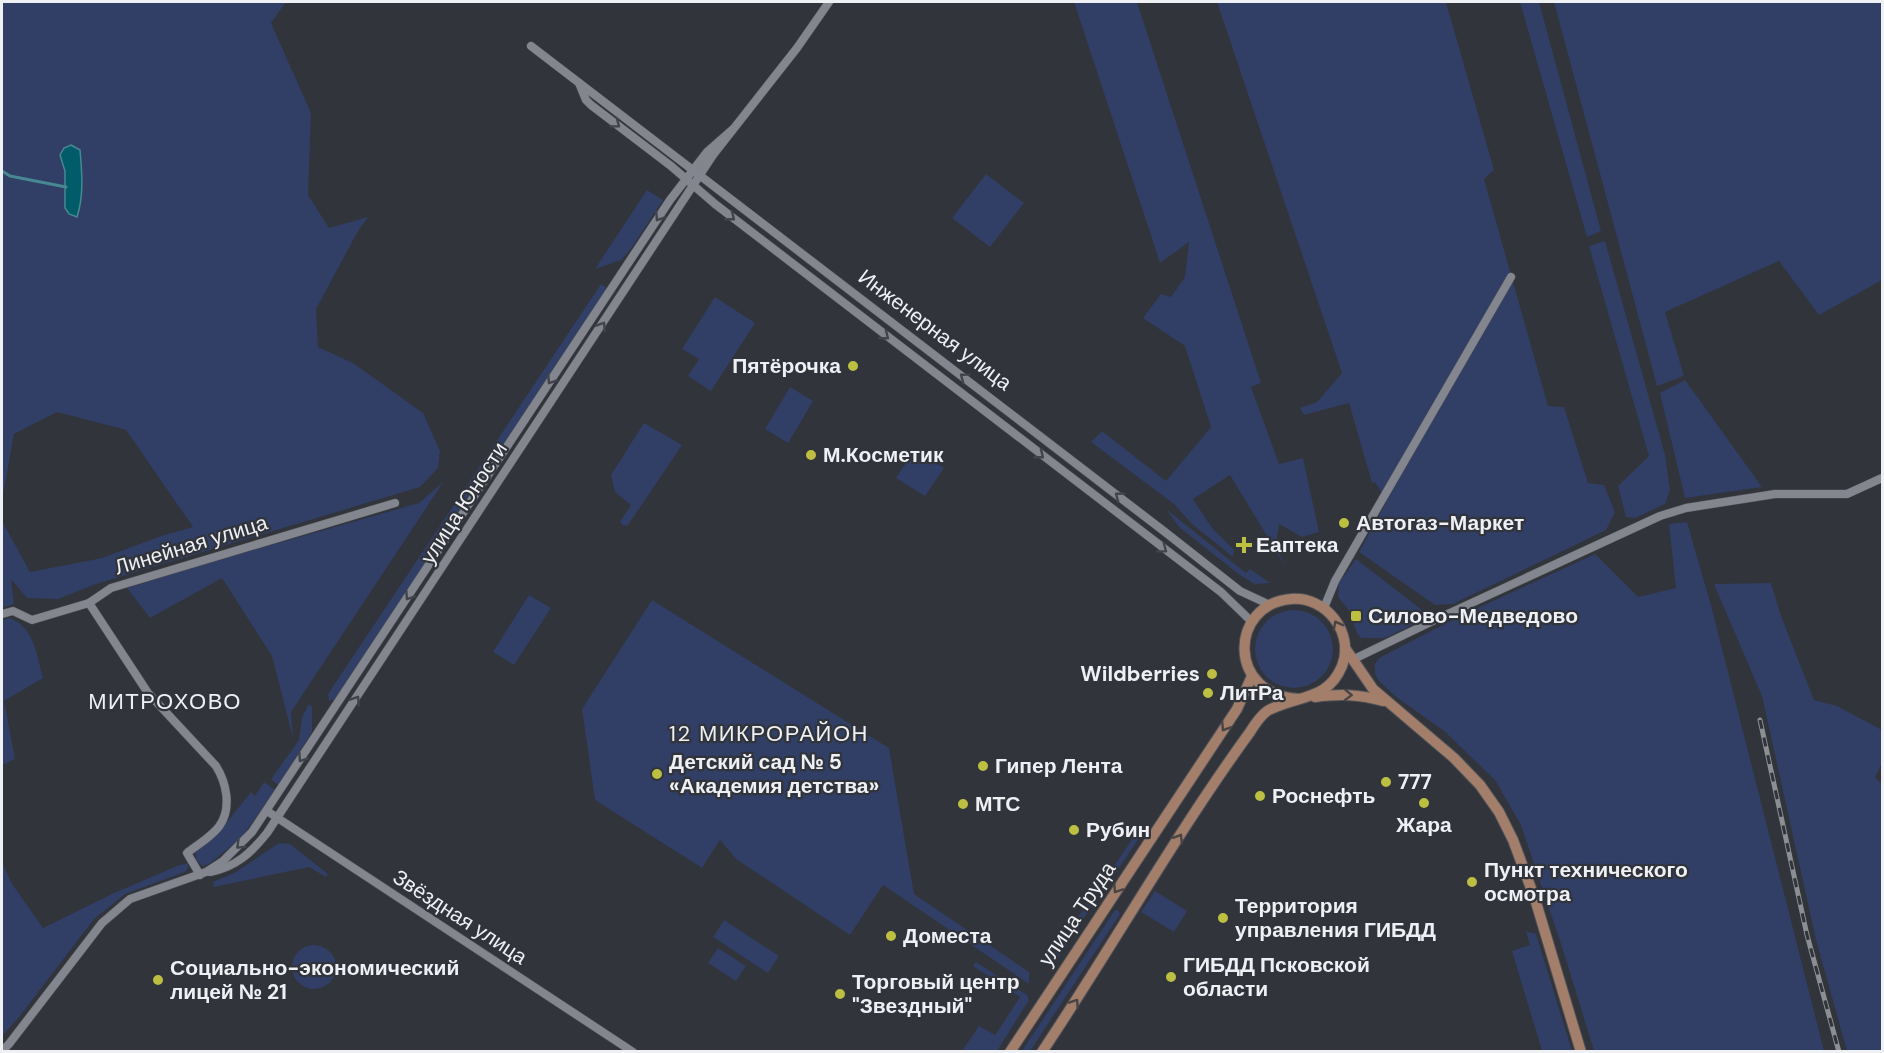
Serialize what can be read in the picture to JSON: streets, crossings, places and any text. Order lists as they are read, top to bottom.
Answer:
{
  "streets": {
    "main road": ["улица Труда"],
    "street": [
      "Инженерная улица",
      "улица Юности",
      "Линейная улица",
      "Звёздная улица"
    ]
  },
  "crossings": [
    ["Инженерная улица", "улица Юности"],
    ["Инженерная улица", "улица Труда"],
    ["улица Юности", "Звёздная улица"]
  ],
  "districts": ["МИТРОХОВО", "12 МИКРОРАЙОН"],
  "places": {
    "other": [
      "Пятёрочка",
      "М.Косметик",
      "Автогаз-Маркет",
      "Wildberries",
      "ЛитРа",
      "Гипер Лента",
      "Детский сад № 5 «Академия детства»",
      "777",
      "Роснефть",
      "Жара",
      "МТС",
      "Рубин",
      "Пункт технического осмотра",
      "Территория управления ГИБДД",
      "Доместа",
      "ГИБДД Псковской области",
      "Социально-экономический лицей № 21",
      "Торговый центр \"Звездный\""
    ],
    "health": ["Еаптека"],
    "transit": ["Силово-Медведово"]
  }
}
